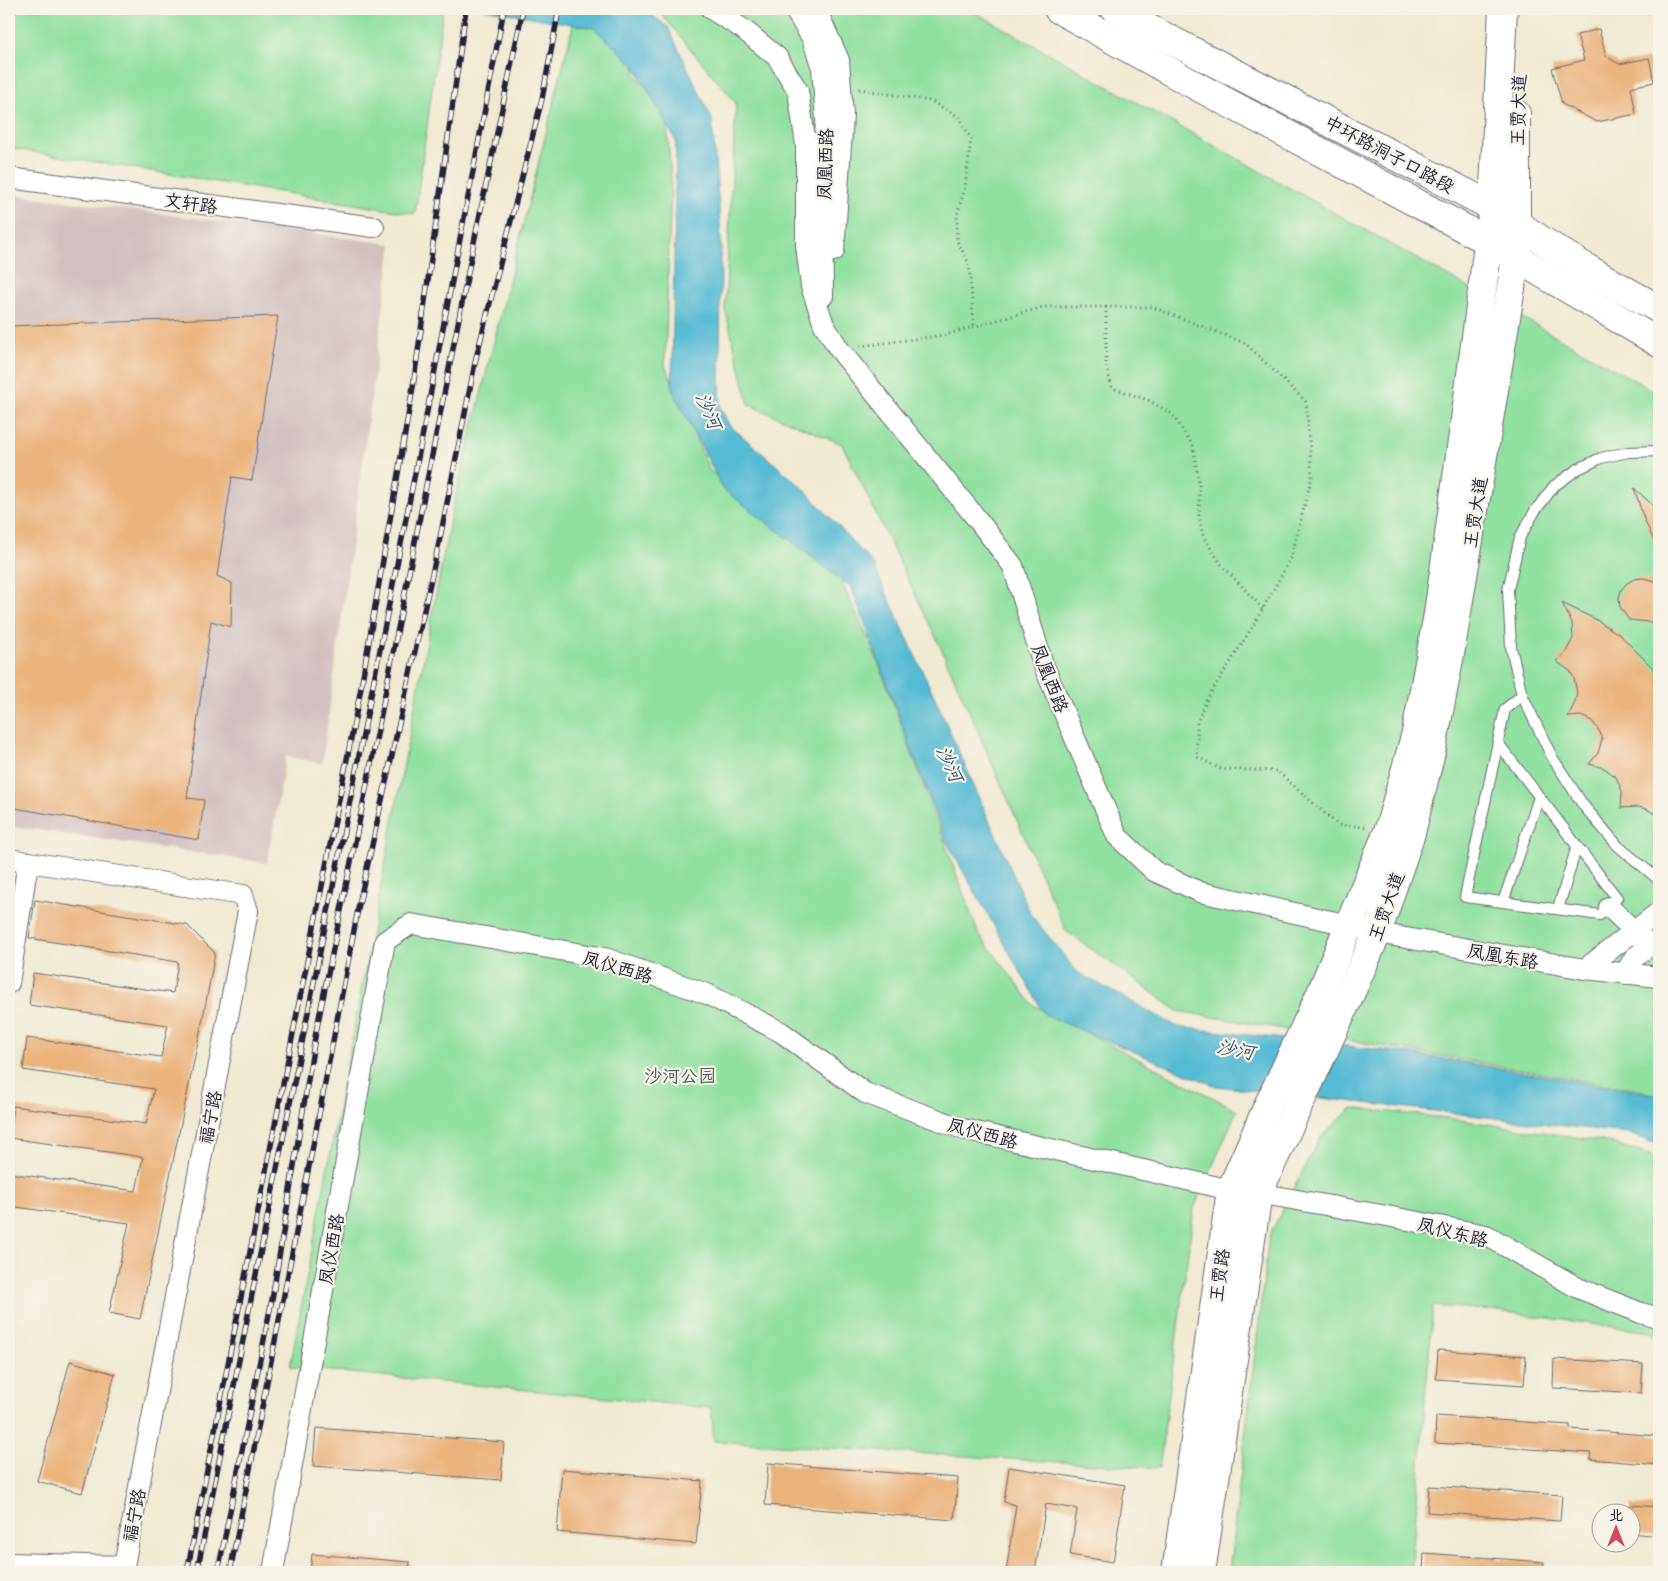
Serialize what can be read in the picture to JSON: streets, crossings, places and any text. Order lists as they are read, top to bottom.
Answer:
{
  "streets": {
    "main road": ["王贾大道", "中环路洞子口路段", "王贾路"],
    "street": [
      "凤凰西路",
      "文轩路",
      "凤凰东路",
      "凤仪西路",
      "福宁路",
      "凤仪东路"
    ]
  },
  "crossings": [
    ["王贾大道", "中环路洞子口路段"],
    ["王贾大道", "凤凰西路"],
    ["王贾大道", "凤凰东路"],
    ["王贾大道", "王贾路"],
    ["凤凰西路", "凤凰东路"],
    ["凤仪西路", "凤仪东路"],
    ["凤仪西路", "王贾路"],
    ["凤仪东路", "王贾路"]
  ],
  "water": ["沙河"],
  "parks": ["沙河公园"],
  "north": "top"
}
